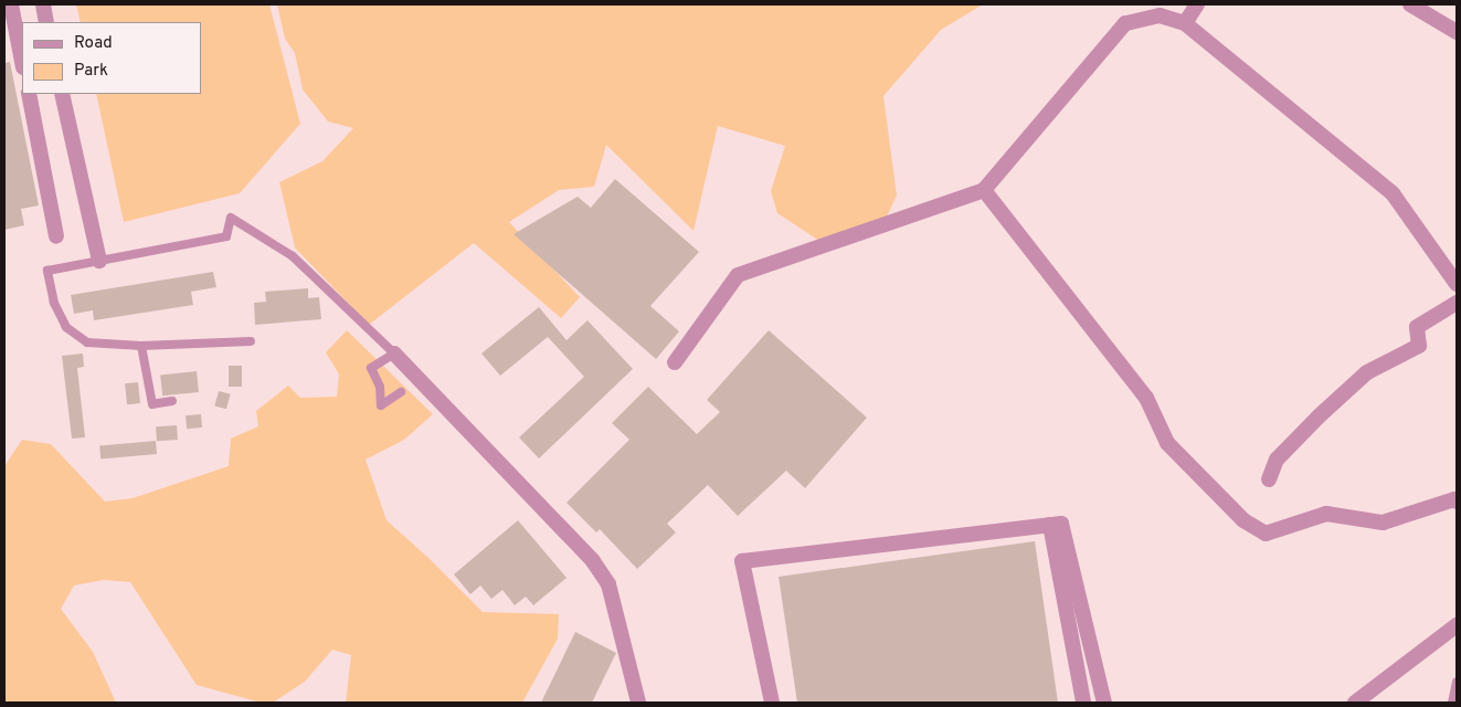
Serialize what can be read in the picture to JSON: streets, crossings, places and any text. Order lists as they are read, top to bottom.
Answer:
{
  "legend": ["Road", "Park"]
}
